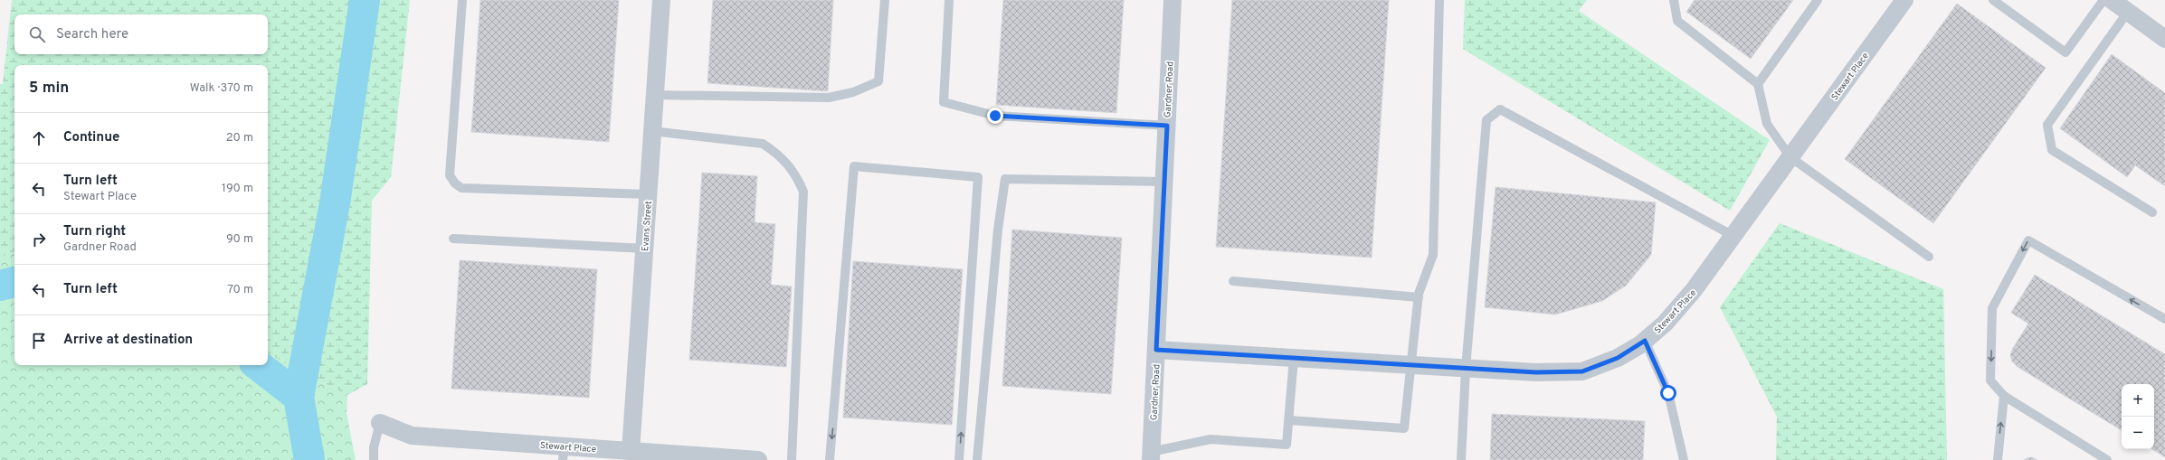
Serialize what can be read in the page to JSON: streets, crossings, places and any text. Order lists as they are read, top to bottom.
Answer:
{
  "streets": {
    "street": ["Stewart Place", "Gardner Road", "Evans Street"]
  },
  "crossings": [
    ["Stewart Place", "Gardner Road"],
    ["Stewart Place", "Evans Street"]
  ],
  "page": {
    "search": "Search here",
    "heading": ["5 min", "Walk · 370 m"],
    "list": [
      ["Continue", "20 m"],
      ["Turn left", "Stewart Place", "190 m"],
      ["Turn right", "Gardner Road", "90 m"],
      ["Turn left", "70 m"],
      "Arrive at destination"
    ],
    "map_buttons": ["+", "−"]
  }
}
